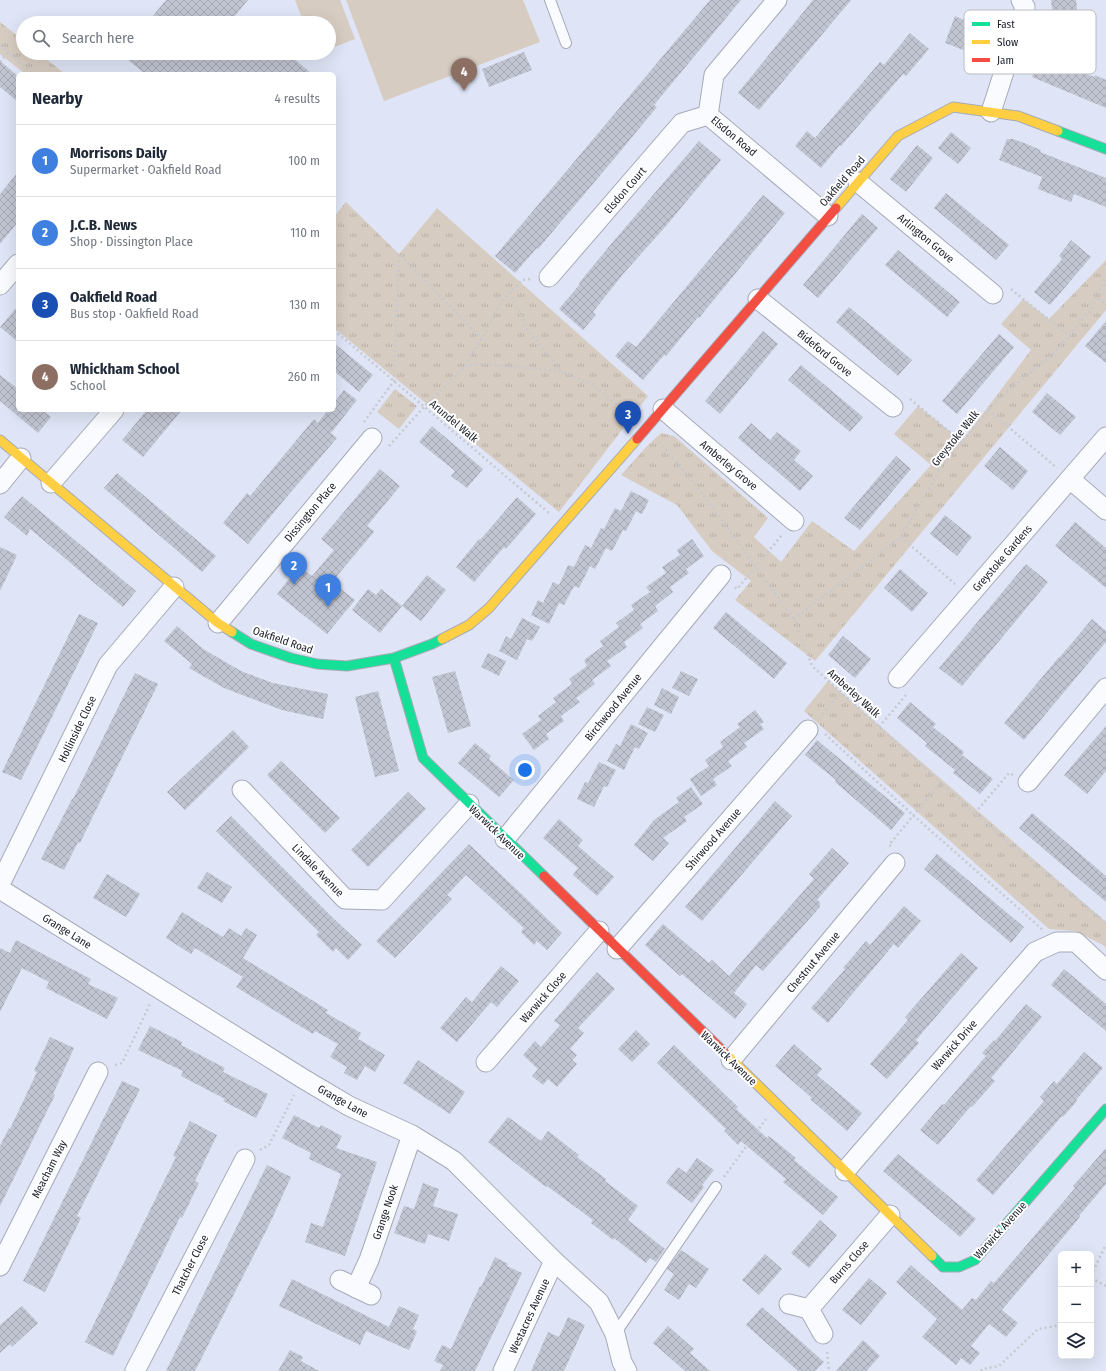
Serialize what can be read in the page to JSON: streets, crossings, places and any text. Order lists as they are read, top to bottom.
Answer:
{
  "streets": {
    "street": [
      "Elsdon Road",
      "Oakfield Road",
      "Elsdon Court",
      "Arlington Grove",
      "Bideford Grove",
      "Amberley Grove",
      "Dissington Place",
      "Greystoke Gardens",
      "Birchwood Avenue",
      "Hollinside Close",
      "Warwick Avenue",
      "Shirwood Avenue",
      "Lindale Avenue",
      "Grange Lane",
      "Chestnut Avenue",
      "Warwick Close",
      "Warwick Drive",
      "Meacham Way",
      "Grange Nook",
      "Burns Close",
      "Thatcher Close",
      "Westacres Avenue"
    ],
    "path": ["Arundel Walk", "Greystoke Walk", "Amberley Walk"]
  },
  "crossings": [
    ["Elsdon Road", "Oakfield Road"],
    ["Elsdon Road", "Elsdon Court"],
    ["Oakfield Road", "Arlington Grove"],
    ["Oakfield Road", "Bideford Grove"],
    ["Oakfield Road", "Arundel Walk"],
    ["Oakfield Road", "Amberley Grove"],
    ["Oakfield Road", "Dissington Place"],
    ["Oakfield Road", "Amberley Walk"],
    ["Oakfield Road", "Hollinside Close"],
    ["Oakfield Road", "Warwick Avenue"],
    ["Greystoke Walk", "Amberley Walk"],
    ["Birchwood Avenue", "Warwick Avenue"],
    ["Warwick Avenue", "Shirwood Avenue"],
    ["Warwick Avenue", "Lindale Avenue"],
    ["Warwick Avenue", "Chestnut Avenue"],
    ["Warwick Avenue", "Warwick Close"],
    ["Warwick Avenue", "Warwick Drive"],
    ["Warwick Avenue", "Burns Close"],
    ["Grange Lane", "Grange Nook"],
    ["Grange Lane", "Westacres Avenue"]
  ],
  "legend": ["Fast", "Slow", "Jam"],
  "page": {
    "search": "Search here",
    "pins": [
      "4",
      "3",
      "2",
      "1"
    ],
    "heading": ["Nearby", "4 results"],
    "list": [
      {
        "mark": "1",
        "name": "Morrisons Daily",
        "note": "Supermarket · Oakfield Road",
        "value": "100 m"
      },
      {
        "mark": "2",
        "name": "J.C.B. News",
        "note": "Shop · Dissington Place",
        "value": "110 m"
      },
      {
        "mark": "3",
        "name": "Oakfield Road",
        "note": "Bus stop · Oakfield Road",
        "value": "130 m"
      },
      {
        "mark": "4",
        "name": "Whickham School",
        "note": "School",
        "value": "260 m"
      }
    ],
    "map_buttons": ["+", "−"]
  }
}
